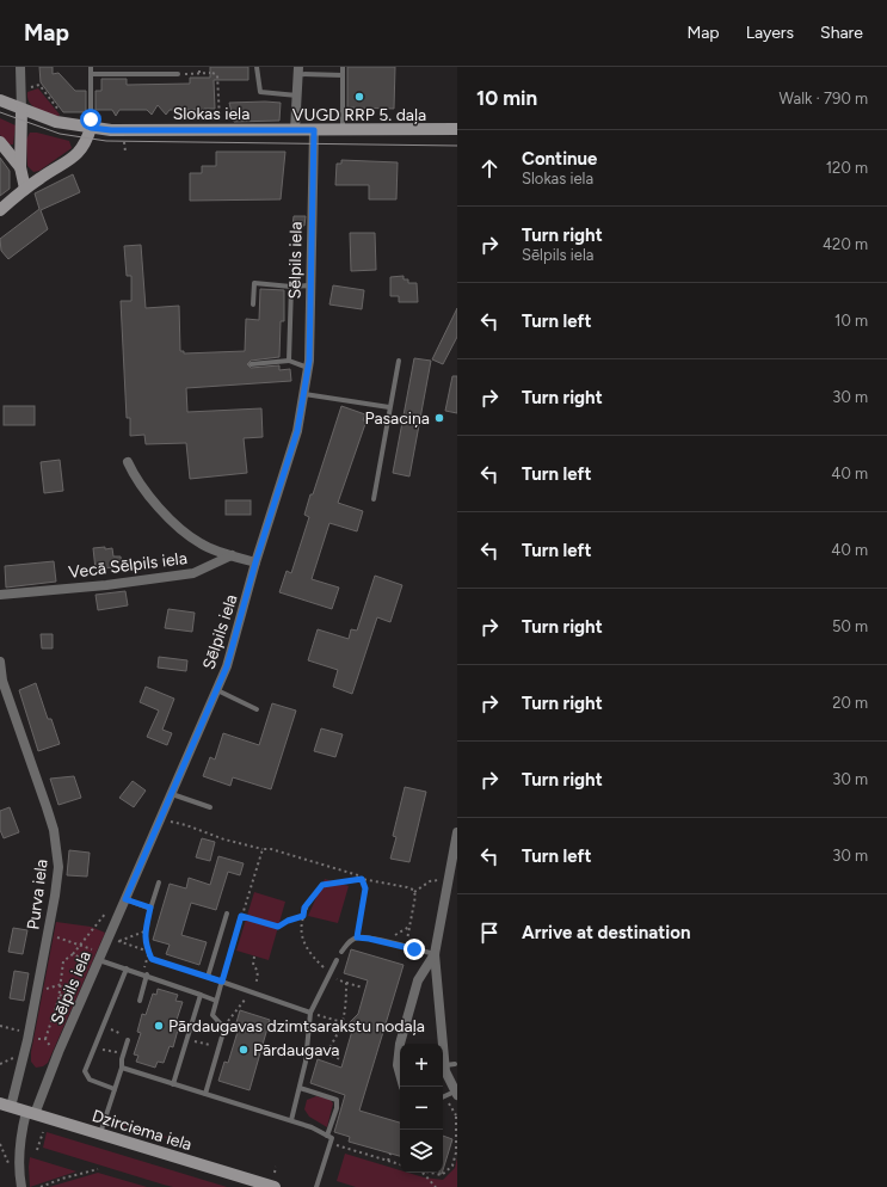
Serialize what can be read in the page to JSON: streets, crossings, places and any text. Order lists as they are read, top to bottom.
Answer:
{
  "streets": {
    "street": [
      "Slokas iela",
      "Sēlpils iela",
      "Vecā Sēlpils iela",
      "Purva iela",
      "Dzirciema iela"
    ]
  },
  "crossings": [
    ["Slokas iela", "Sēlpils iela"],
    ["Sēlpils iela", "Dzirciema iela"],
    ["Purva iela", "Dzirciema iela"]
  ],
  "places": [
    "VUGD RRP 5. daļa",
    "Pasaciņa",
    "Pārdaugavas dzimtsarakstu nodaļa",
    "Pārdaugava"
  ],
  "page": {
    "header": "Map",
    "nav": ["Map", "Layers", "Share"],
    "heading": ["10 min", "Walk · 790 m"],
    "list": [
      ["Continue", "Slokas iela", "120 m"],
      ["Turn right", "Sēlpils iela", "420 m"],
      ["Turn left", "10 m"],
      ["Turn right", "30 m"],
      ["Turn left", "40 m"],
      ["Turn left", "40 m"],
      ["Turn right", "50 m"],
      ["Turn right", "20 m"],
      ["Turn right", "30 m"],
      ["Turn left", "30 m"],
      "Arrive at destination"
    ],
    "map_buttons": ["+", "−"]
  }
}
